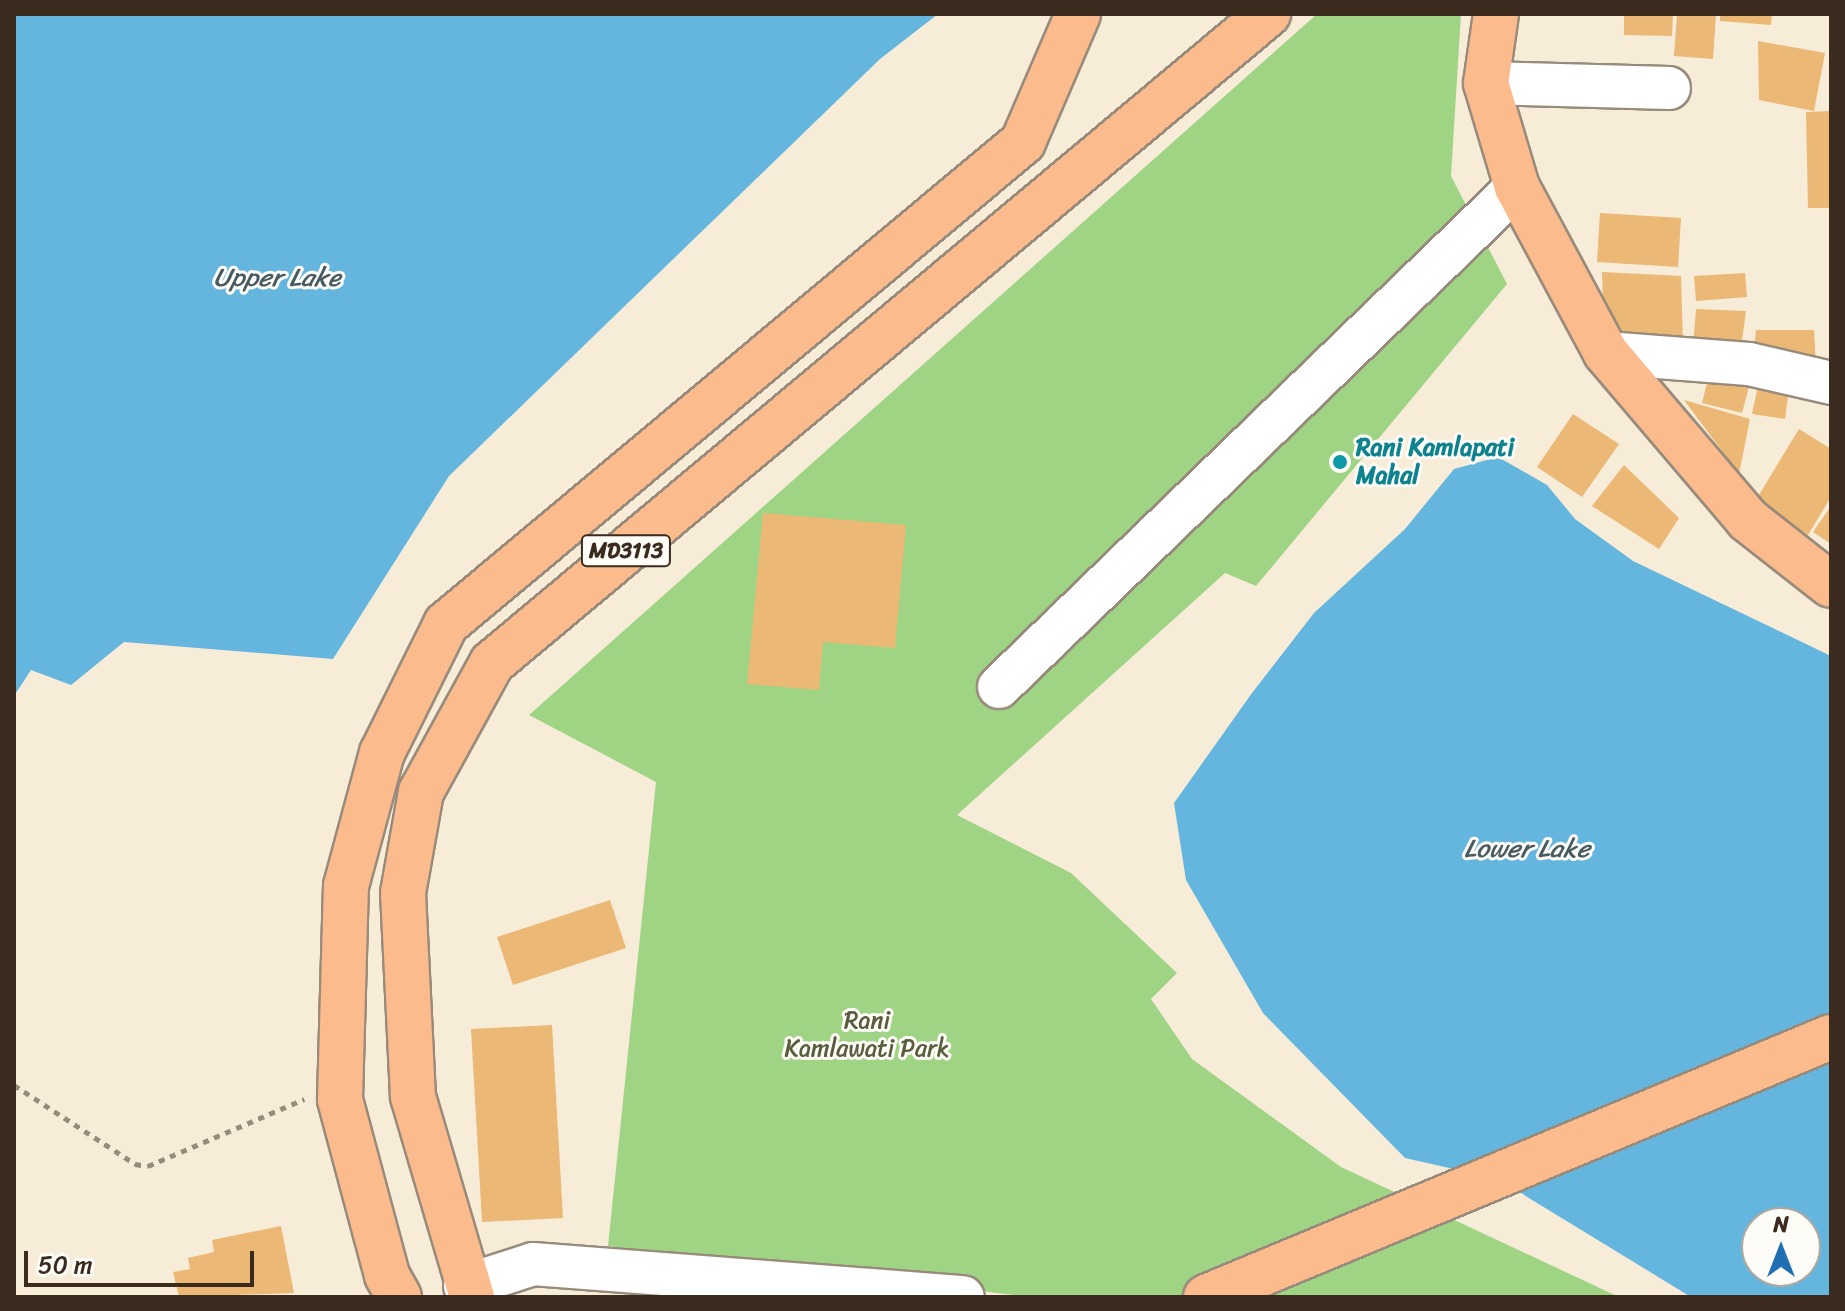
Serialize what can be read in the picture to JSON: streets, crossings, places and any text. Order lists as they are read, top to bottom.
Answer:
{
  "streets": {
    "main road": ["MD3113"]
  },
  "water": ["Upper Lake", "Lower Lake"],
  "parks": ["Rani Kamlawati Park"],
  "places": ["Rani Kamlapati Mahal"],
  "scale_bar": "50 m",
  "north": "top"
}
